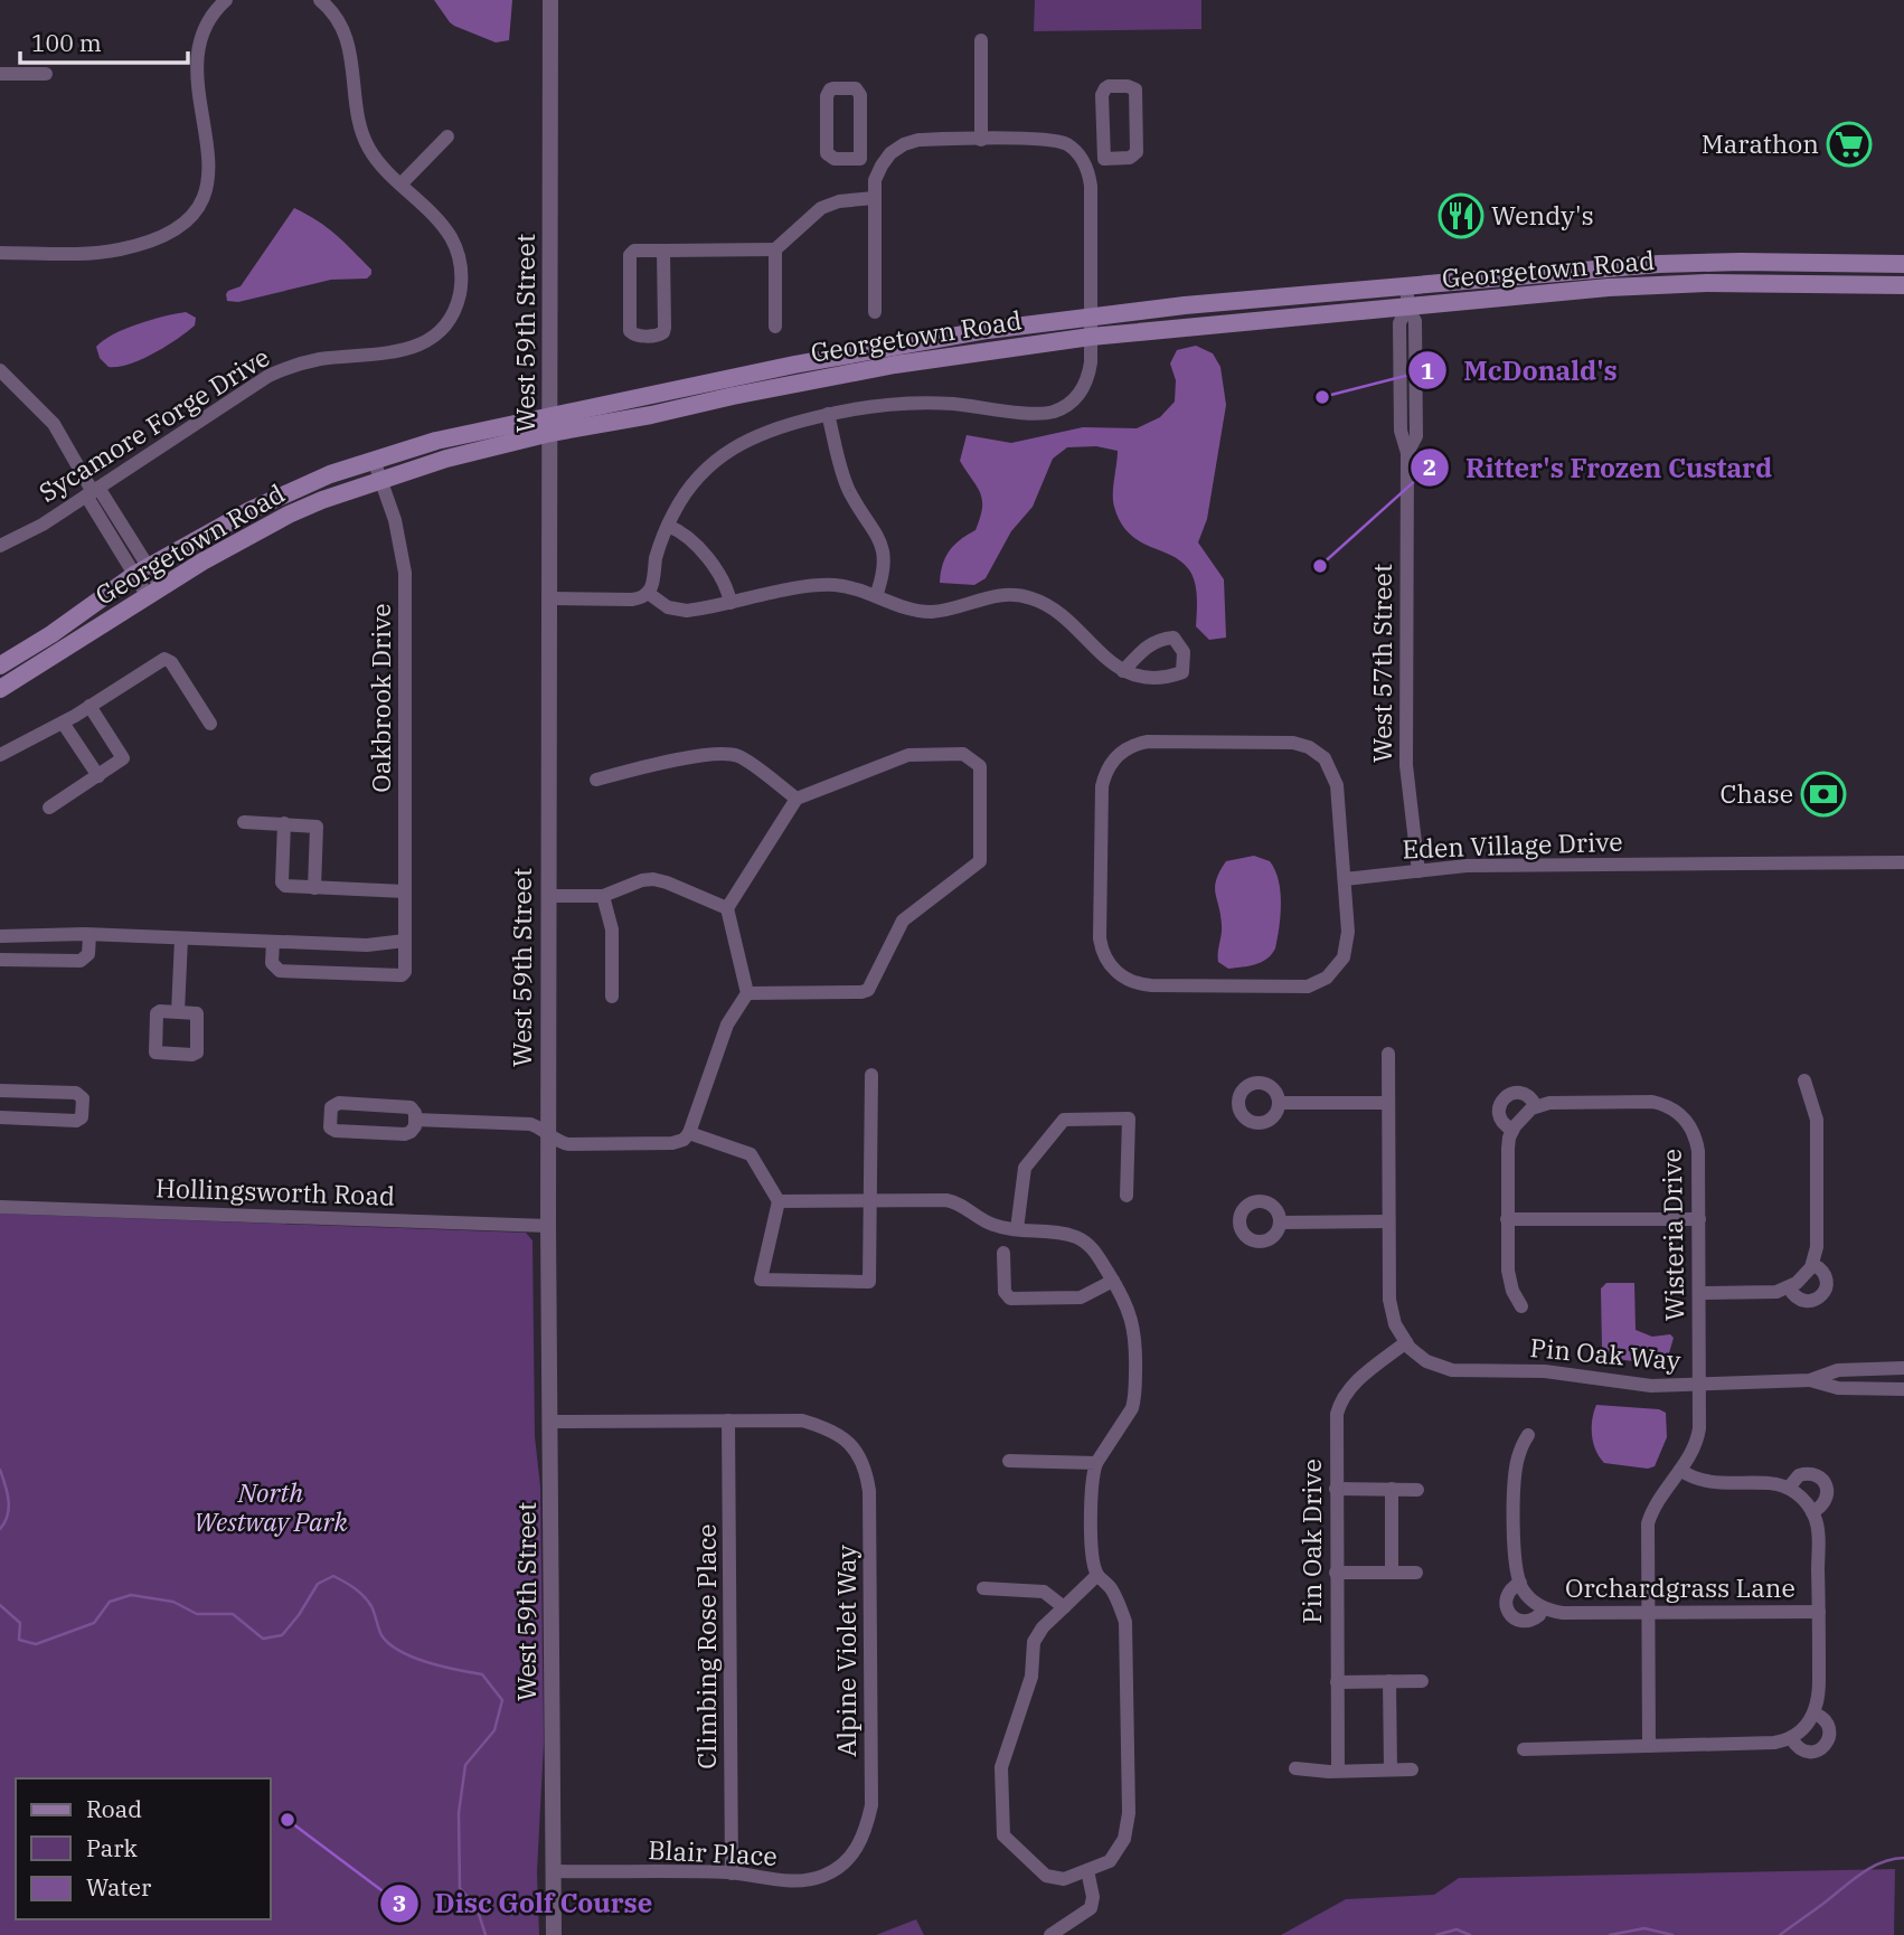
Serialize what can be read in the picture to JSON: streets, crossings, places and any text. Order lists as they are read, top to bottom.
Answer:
{
  "streets": {
    "main road": ["Georgetown Road"],
    "street": [
      "West 59th Street",
      "Sycamore Forge Drive",
      "West 57th Street",
      "Oakbrook Drive",
      "Eden Village Drive",
      "Hollingsworth Road",
      "Wisteria Drive",
      "Pin Oak Way",
      "Pin Oak Drive",
      "Orchardgrass Lane",
      "Climbing Rose Place",
      "Alpine Violet Way",
      "Blair Place"
    ]
  },
  "crossings": [
    ["Georgetown Road", "West 59th Street"],
    ["Georgetown Road", "West 57th Street"],
    ["Georgetown Road", "Oakbrook Drive"],
    ["West 59th Street", "Hollingsworth Road"],
    ["West 59th Street", "Blair Place"],
    ["West 57th Street", "Eden Village Drive"],
    ["Wisteria Drive", "Pin Oak Way"],
    ["Wisteria Drive", "Orchardgrass Lane"],
    ["Pin Oak Way", "Pin Oak Drive"],
    ["Climbing Rose Place", "Alpine Violet Way"],
    ["Climbing Rose Place", "Blair Place"],
    ["Alpine Violet Way", "Blair Place"]
  ],
  "parks": ["North Westway Park"],
  "places": {
    "supermarket": ["Marathon"],
    "restaurant": ["Wendy's"],
    "other": ["McDonald's", "Ritter's Frozen Custard", "Disc Golf Course"],
    "bank": ["Chase"]
  },
  "legend": ["Road", "Park", "Water"],
  "scale_bar": "100 m"
}
